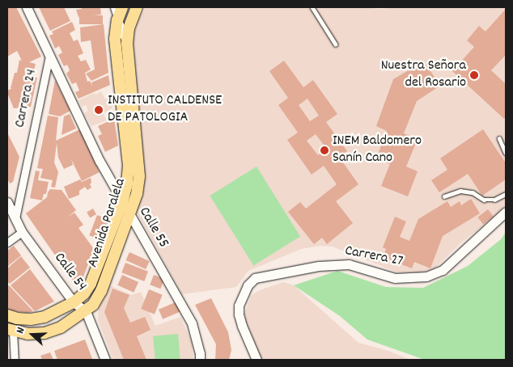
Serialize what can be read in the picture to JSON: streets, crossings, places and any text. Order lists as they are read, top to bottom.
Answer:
{
  "streets": {
    "main road": ["Avenida Paralela"],
    "street": [
      "Carrera 24",
      "Calle 55",
      "Carrera 27",
      "Calle 54"
    ]
  },
  "crossings": [
    ["Carrera 24", "Calle 55"],
    ["Carrera 24", "Calle 54"],
    ["Avenida Paralela", "Calle 55"],
    ["Avenida Paralela", "Calle 54"]
  ],
  "places": ["Nuestra Señora del Rosario", "INSTITUTO CALDENSE DE PATOLOGIA", "INEM Baldomero Sanín Cano"],
  "north": "left"
}
